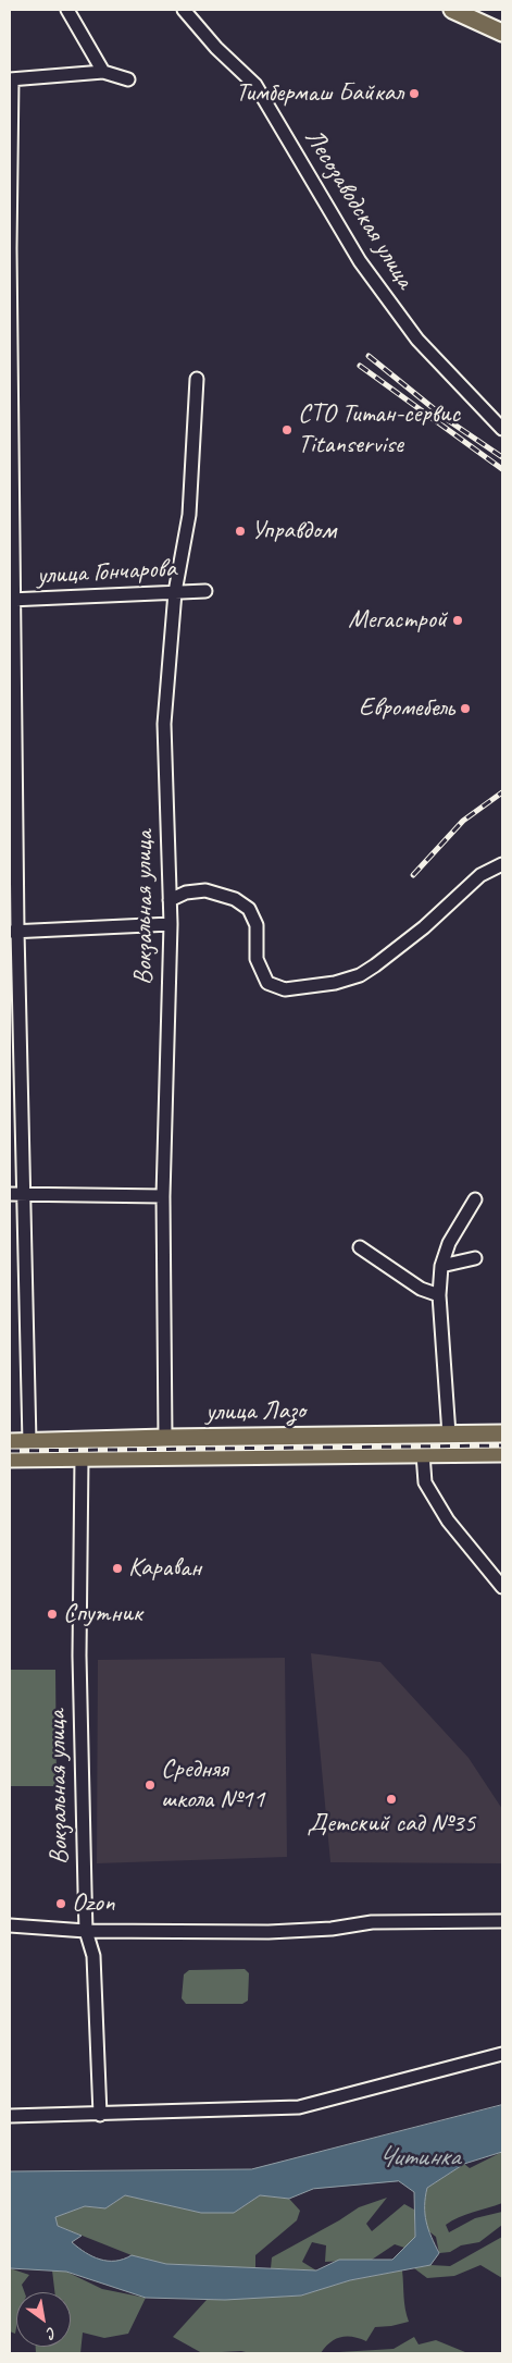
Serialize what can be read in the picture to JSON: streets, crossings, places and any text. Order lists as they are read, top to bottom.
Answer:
{
  "streets": {
    "main road": ["улица Лазо"],
    "street": ["Лесозаводская улица", "улица Гончарова", "Вокзальная улица"]
  },
  "crossings": [
    ["улица Гончарова", "Вокзальная улица"],
    ["Вокзальная улица", "улица Лазо"]
  ],
  "water": ["Читинка"],
  "places": [
    "Тимбермаш Байкал",
    "СТО Титан-сервис Titanservise",
    "Управдом",
    "Мегастрой",
    "Евромебель",
    "Караван",
    "Спутник",
    "Средняя школа №11",
    "Детский сад №35",
    "Ozon"
  ],
  "north": "bottom right"
}
